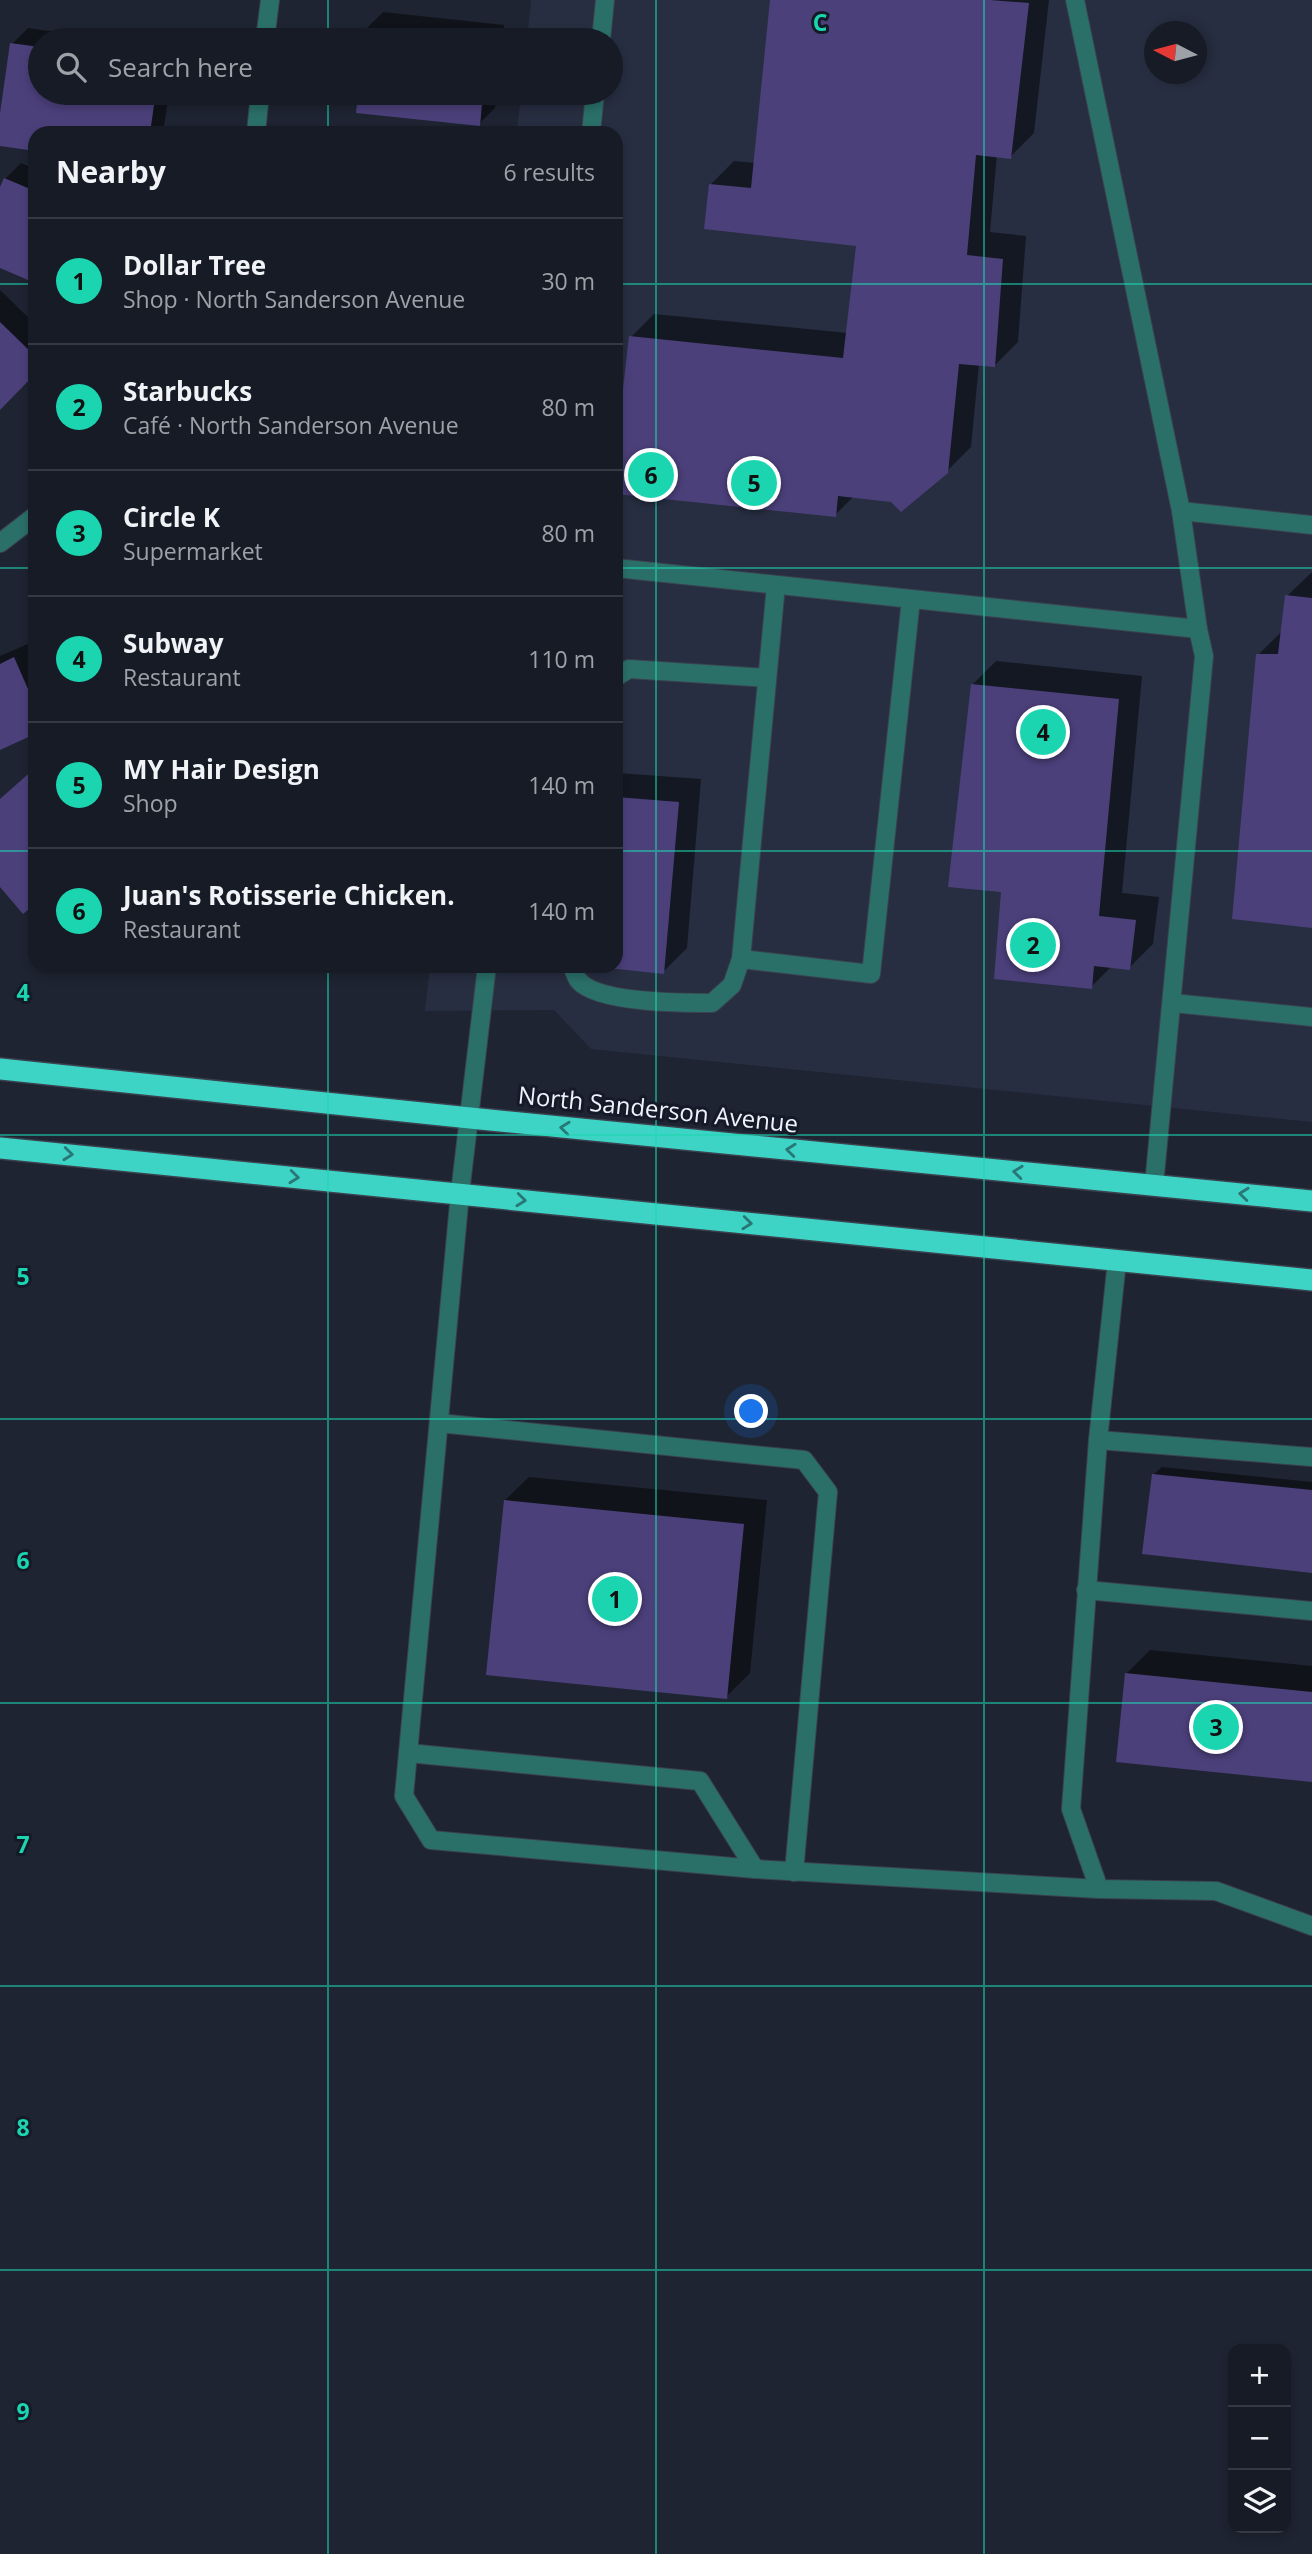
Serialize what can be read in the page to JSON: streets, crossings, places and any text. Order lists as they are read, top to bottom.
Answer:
{
  "streets": {
    "highway": ["North Sanderson Avenue"]
  },
  "north": "left",
  "page": {
    "search": "Search here",
    "heading": ["Nearby", "6 results"],
    "list": [
      {
        "mark": "1",
        "name": "Dollar Tree",
        "note": "Shop · North Sanderson Avenue",
        "value": "30 m"
      },
      {
        "mark": "2",
        "name": "Starbucks",
        "note": "Café · North Sanderson Avenue",
        "value": "80 m"
      },
      {
        "mark": "3",
        "name": "Circle K",
        "note": "Supermarket",
        "value": "80 m"
      },
      {
        "mark": "4",
        "name": "Subway",
        "note": "Restaurant",
        "value": "110 m"
      },
      {
        "mark": "5",
        "name": "MY Hair Design",
        "note": "Shop",
        "value": "140 m"
      },
      {
        "mark": "6",
        "name": "Juan's Rotisserie Chicken.",
        "note": "Restaurant",
        "value": "140 m"
      }
    ],
    "pins": [
      "6",
      "5",
      "4",
      "2",
      "1",
      "3"
    ],
    "map_buttons": ["+", "−"]
  },
  "grid": {
    "columns": ["C"],
    "rows": [
      "4",
      "5",
      "6",
      "7",
      "8",
      "9"
    ]
  }
}
